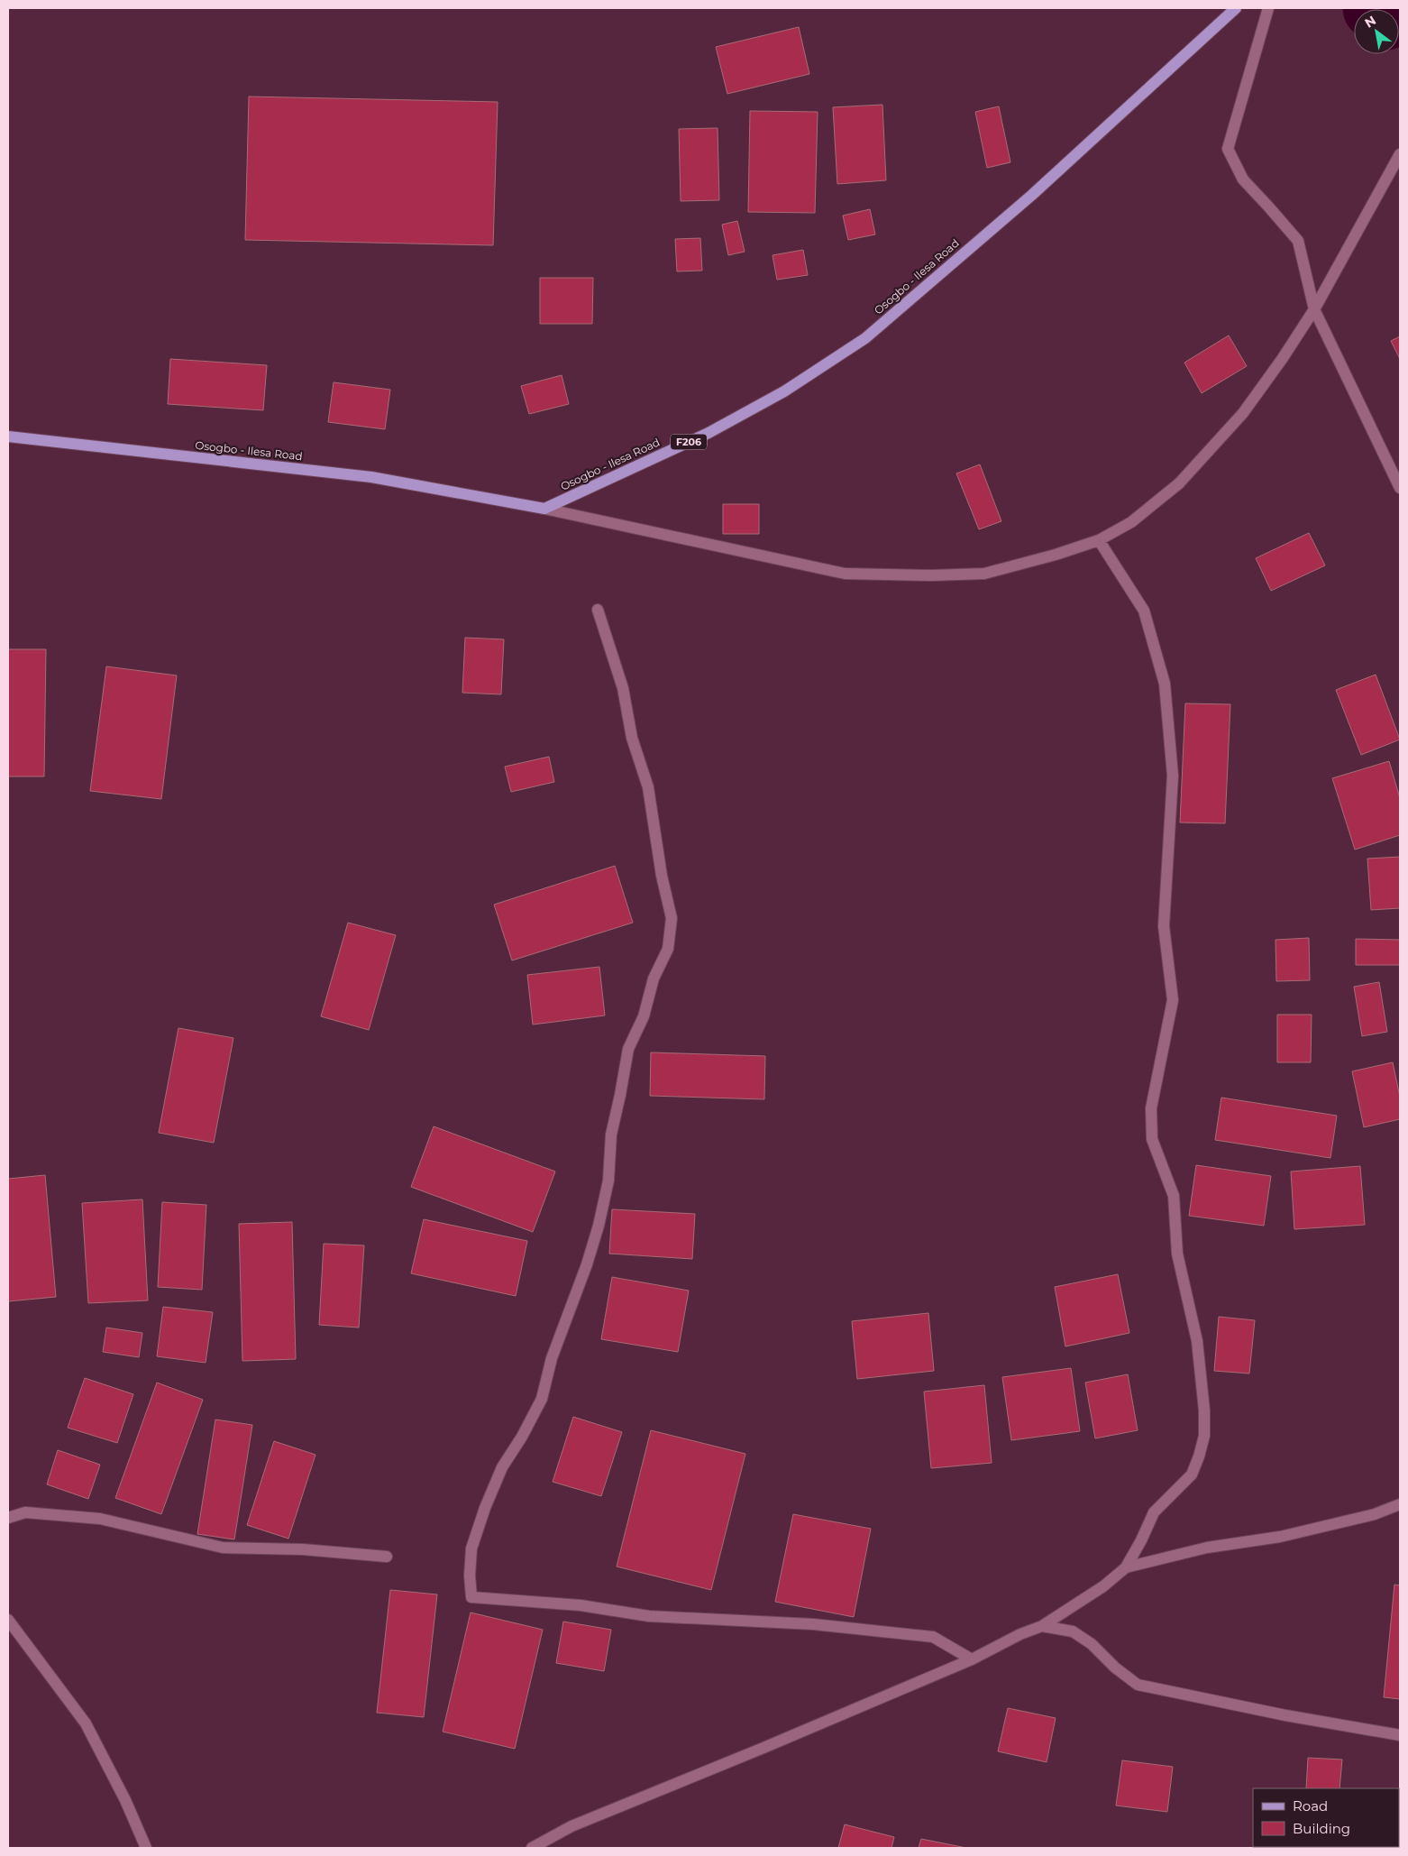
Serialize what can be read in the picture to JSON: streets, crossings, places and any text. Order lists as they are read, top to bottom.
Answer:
{
  "streets": {
    "main road": ["Osogbo - Ilesa Road", "F206"]
  },
  "legend": ["Road", "Building"],
  "north": "top left"
}
